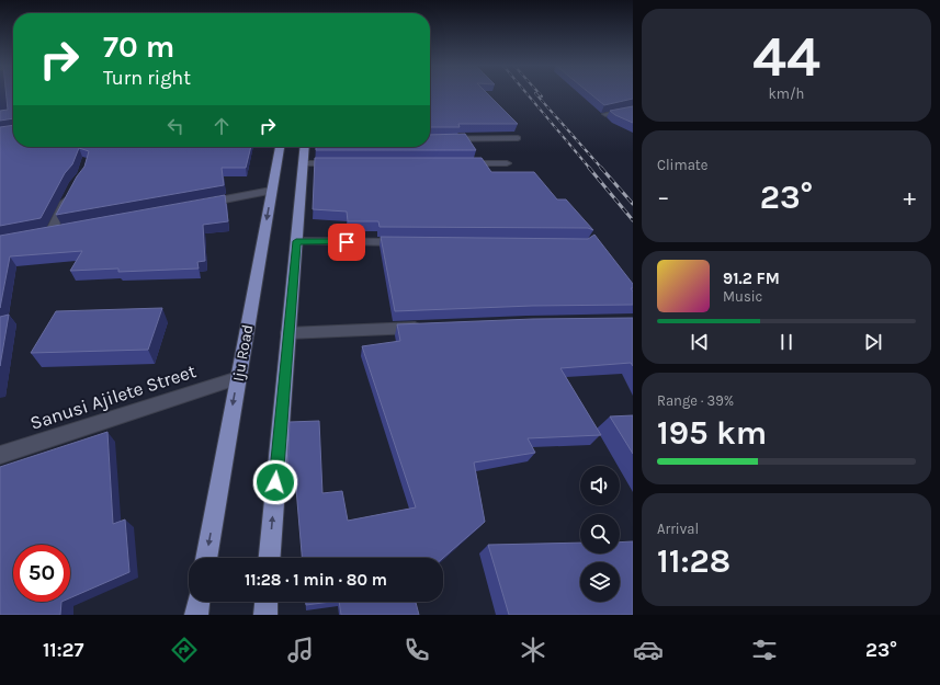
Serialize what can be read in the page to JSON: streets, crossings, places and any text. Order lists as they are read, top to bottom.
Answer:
{
  "streets": {
    "main road": ["Iju Road"],
    "street": ["Sanusi Ajilete Street"]
  },
  "crossings": [
    ["Iju Road", "Sanusi Ajilete Street"]
  ],
  "page": {
    "tile": [
      ["44", "km/h"],
      "Climate",
      ["Range · 39%", "195 km"],
      ["Arrival", "11:28"]
    ],
    "turn": ["70 m", "Turn right"],
    "heat": ["−", "23°", "+"],
    "song": ["91.2 FM", "Music"],
    "limit": "50",
    "trip": "11:28 · 1 min · 80 m",
    "tabs": ["11:27", "23°"]
  }
}
